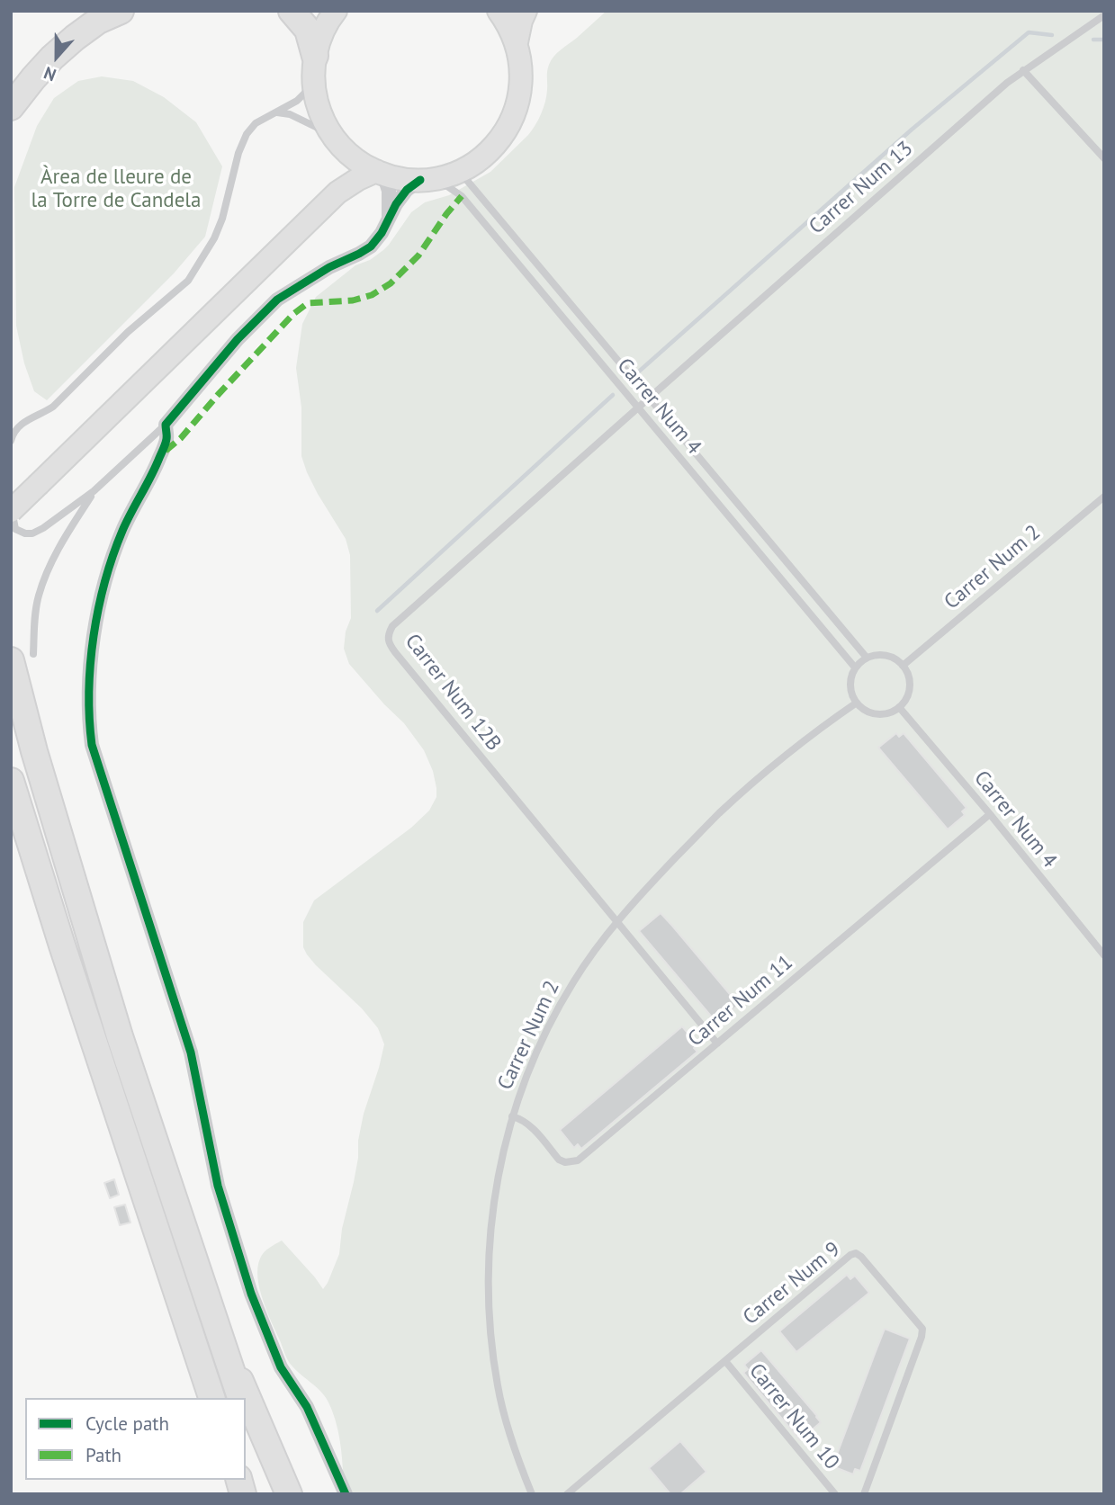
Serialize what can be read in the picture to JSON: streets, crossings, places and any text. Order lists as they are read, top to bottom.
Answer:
{
  "streets": {
    "lane": [
      "Carrer Num 13",
      "Carrer Num 4",
      "Carrer Num 2",
      "Carrer Num 12B",
      "Carrer Num 11",
      "Carrer Num 9",
      "Carrer Num 10"
    ]
  },
  "crossings": [
    ["Carrer Num 13", "Carrer Num 4"],
    ["Carrer Num 13", "Carrer Num 12B"],
    ["Carrer Num 4", "Carrer Num 2"],
    ["Carrer Num 4", "Carrer Num 12B"],
    ["Carrer Num 4", "Carrer Num 11"],
    ["Carrer Num 2", "Carrer Num 12B"],
    ["Carrer Num 2", "Carrer Num 11"],
    ["Carrer Num 12B", "Carrer Num 11"],
    ["Carrer Num 9", "Carrer Num 10"]
  ],
  "parks": ["Àrea de lleure de la Torre de Candela"],
  "legend": ["Cycle path", "Path"],
  "north": "bottom"
}
